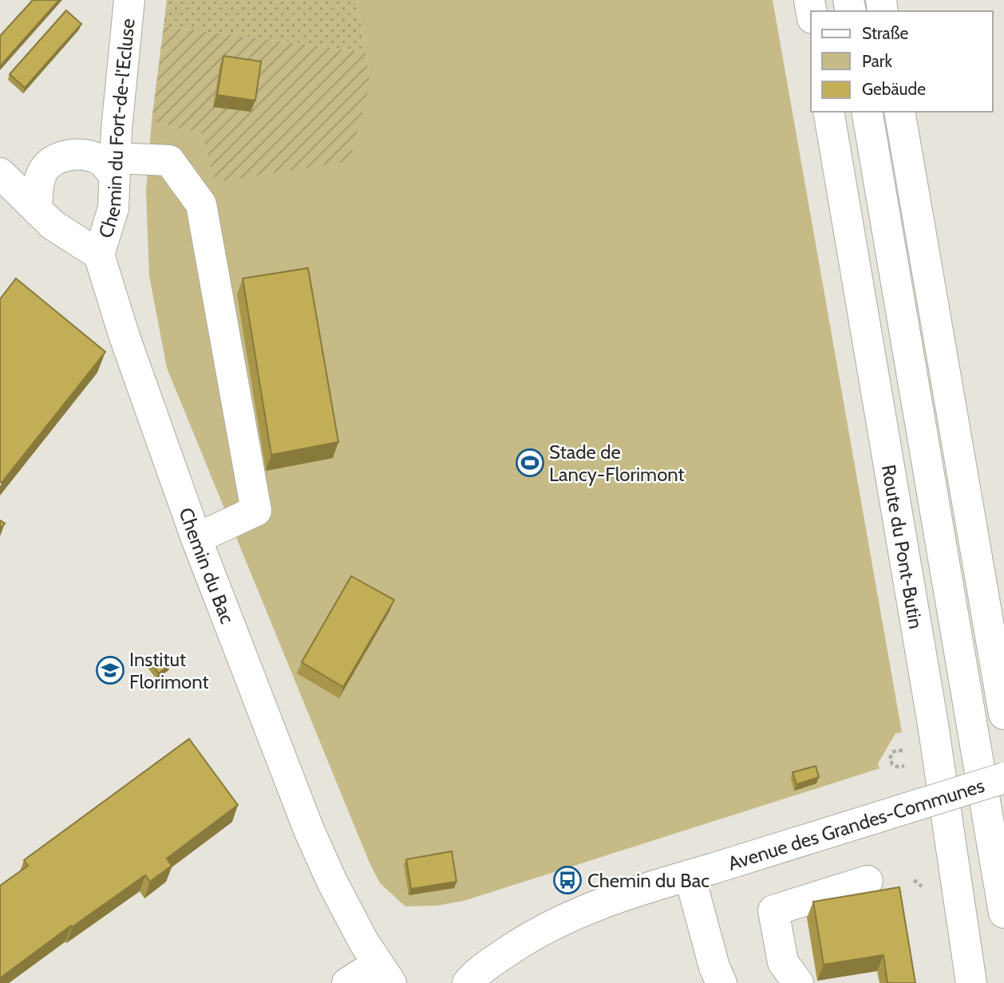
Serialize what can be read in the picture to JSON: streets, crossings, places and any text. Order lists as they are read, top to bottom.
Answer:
{
  "streets": {
    "street": [
      "Chemin du Fort-de-l'Ecluse",
      "Route du Pont-Butin",
      "Chemin du Bac",
      "Avenue des Grandes-Communes"
    ]
  },
  "crossings": [
    ["Chemin du Fort-de-l'Ecluse", "Chemin du Bac"]
  ],
  "places": {
    "sports": ["Stade de Lancy-Florimont"],
    "school or university": ["Institut Florimont"],
    "bus stop": ["Chemin du Bac"]
  },
  "legend": ["Straße", "Park", "Gebäude"]
}
